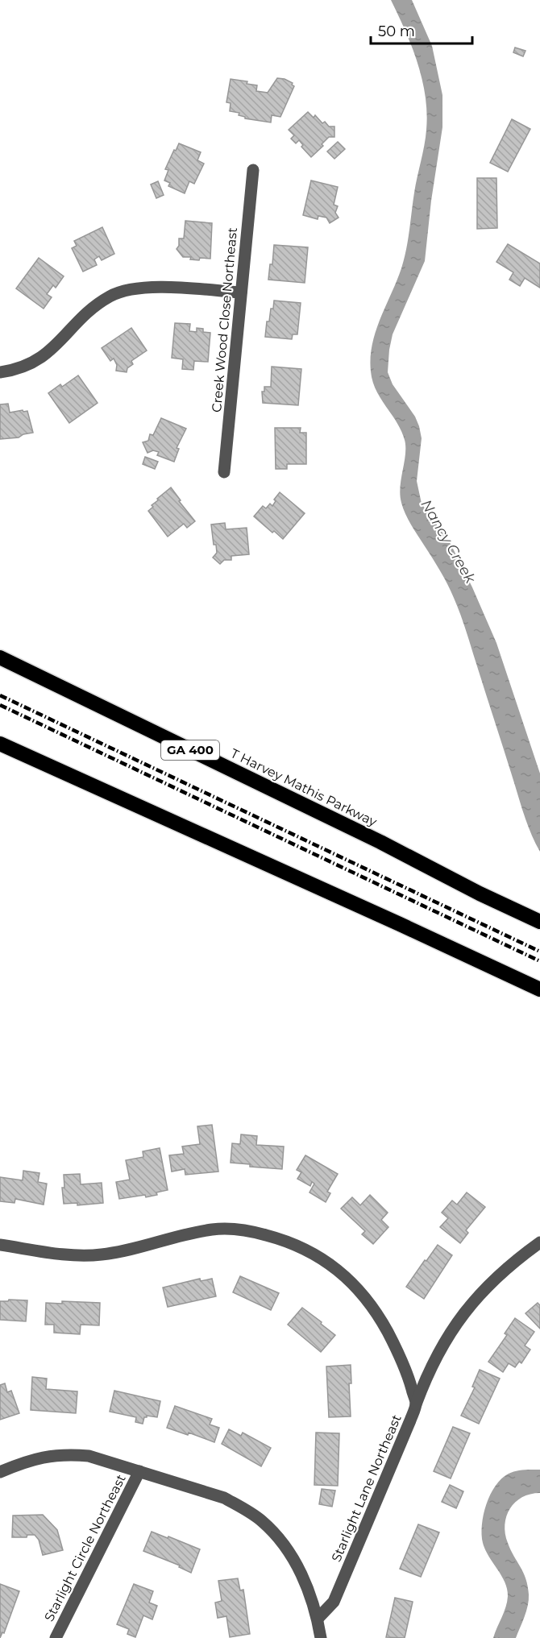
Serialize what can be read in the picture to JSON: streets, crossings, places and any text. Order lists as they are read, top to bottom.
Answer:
{
  "streets": {
    "highway": ["GA 400", "T Harvey Mathis Parkway"],
    "street": ["Creek Wood Close Northeast", "Starlight Lane Northeast", "Starlight Circle Northeast"]
  },
  "water": ["Nancy Creek"],
  "scale_bar": "50 m"
}
